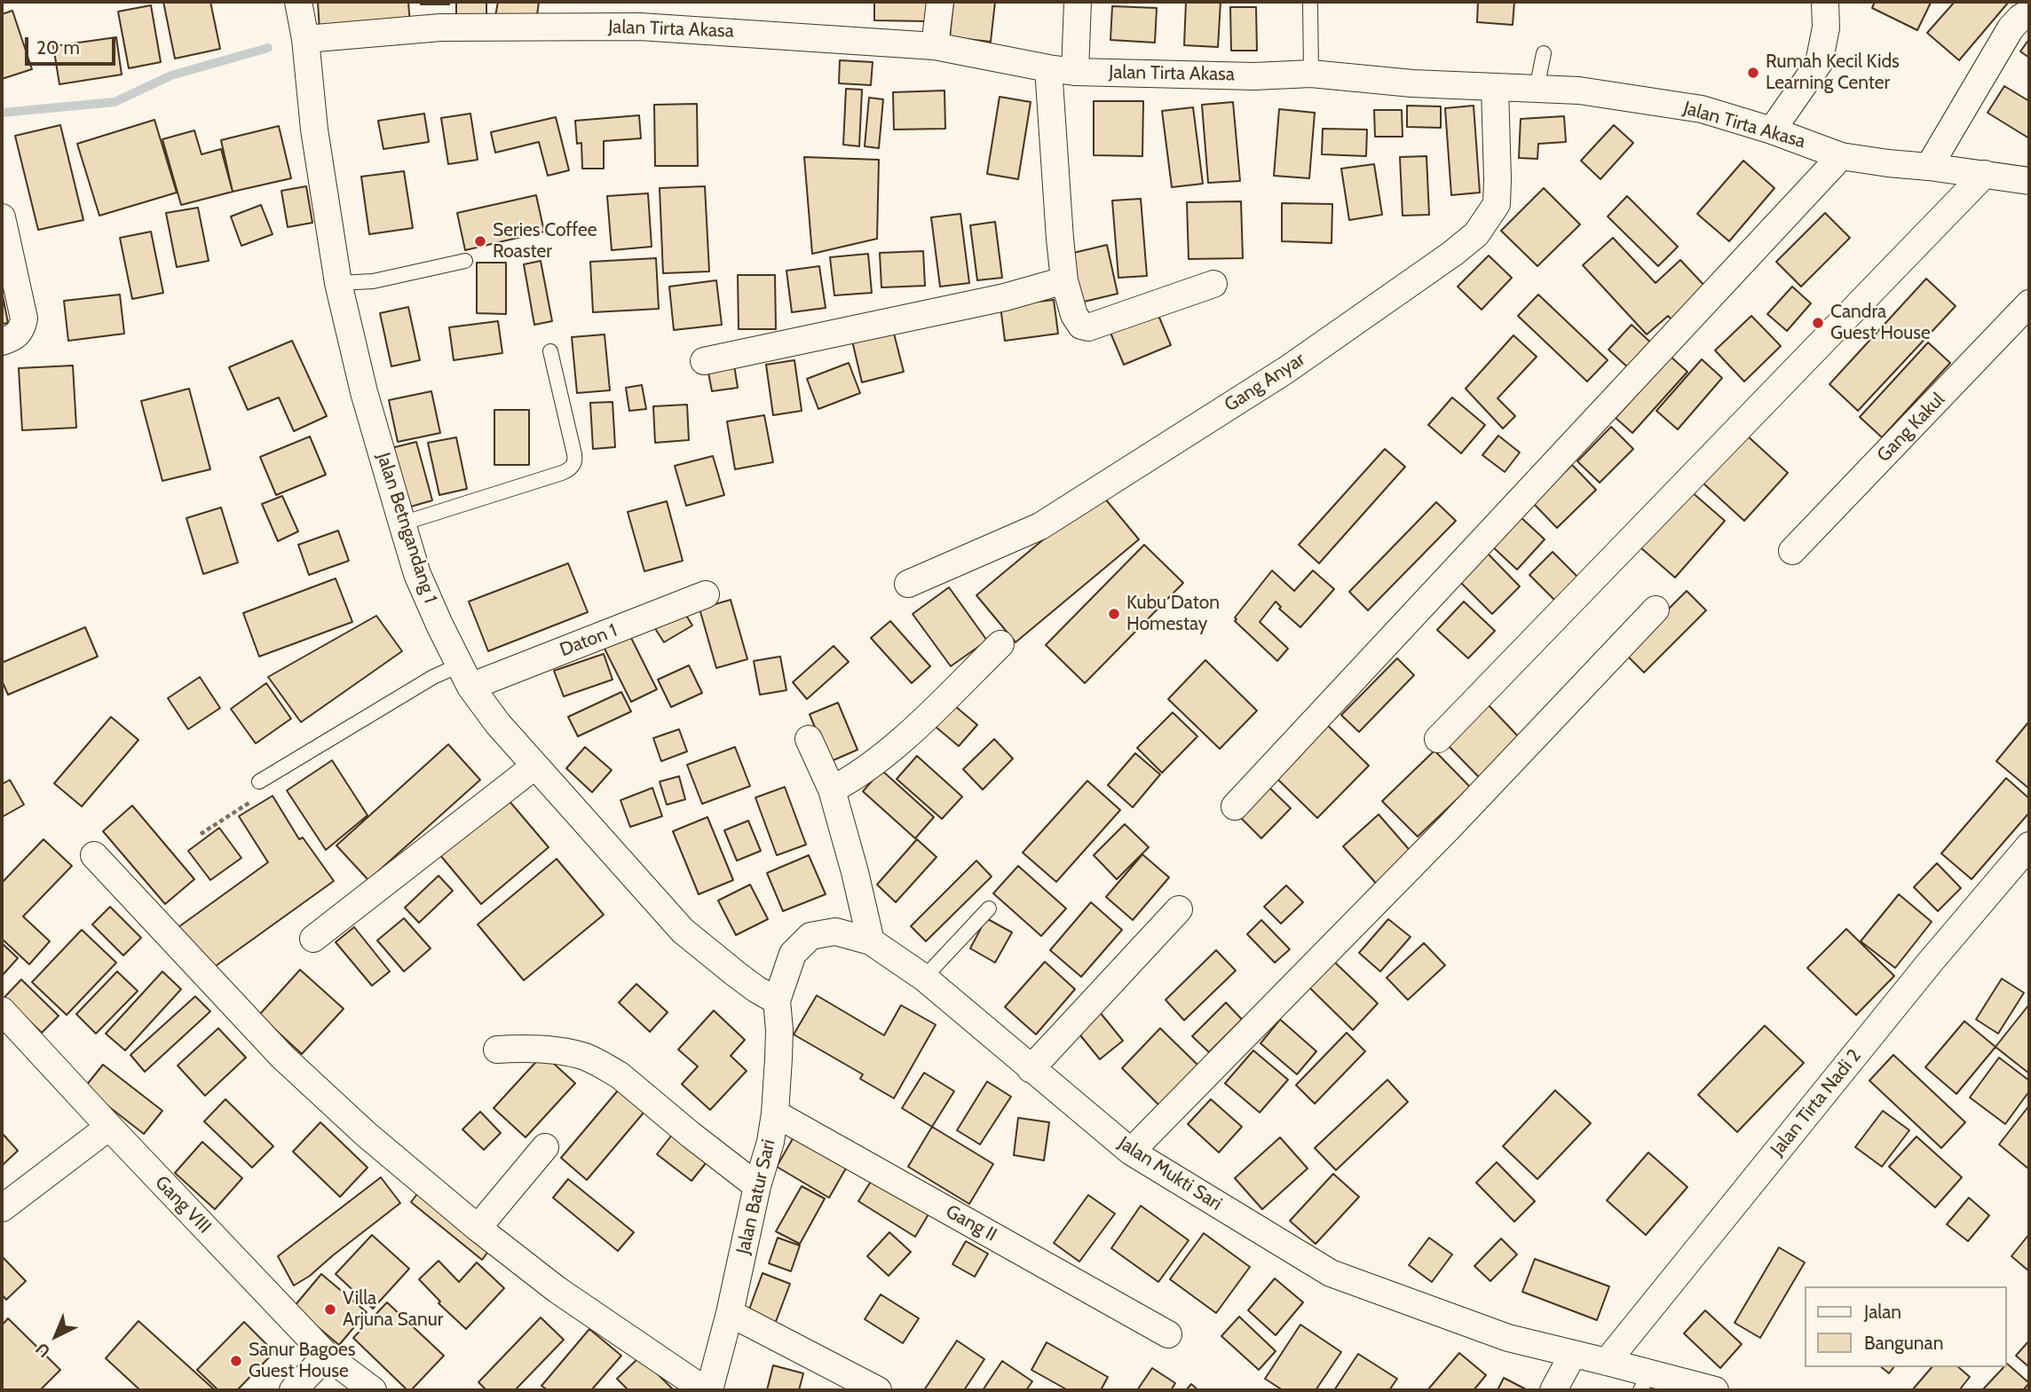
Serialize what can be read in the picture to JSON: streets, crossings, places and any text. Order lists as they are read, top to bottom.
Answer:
{
  "streets": {
    "street": [
      "Jalan Tirta Akasa",
      "Gang Anyar",
      "Gang Kakul",
      "Jalan Betngandang 1",
      "Daton 1",
      "Jalan Tirta Nadi 2",
      "Jalan Mukti Sari",
      "Jalan Batur Sari",
      "Gang VIII",
      "Gang II"
    ]
  },
  "crossings": [
    ["Jalan Tirta Akasa", "Gang Anyar"],
    ["Jalan Tirta Akasa", "Jalan Betngandang 1"],
    ["Jalan Betngandang 1", "Daton 1"],
    ["Jalan Betngandang 1", "Jalan Mukti Sari"],
    ["Jalan Betngandang 1", "Jalan Batur Sari"],
    ["Jalan Tirta Nadi 2", "Jalan Mukti Sari"],
    ["Jalan Mukti Sari", "Jalan Batur Sari"],
    ["Jalan Batur Sari", "Gang II"]
  ],
  "places": [
    "Rumah Kecil Kids Learning Center",
    "Series Coffee Roaster",
    "Candra Guest House",
    "Kubu Daton Homestay",
    "Villa Arjuna Sanur",
    "Sanur Bagoes Guest House"
  ],
  "legend": ["Jalan", "Bangunan"],
  "scale_bar": "20 m",
  "north": "bottom left"
}
